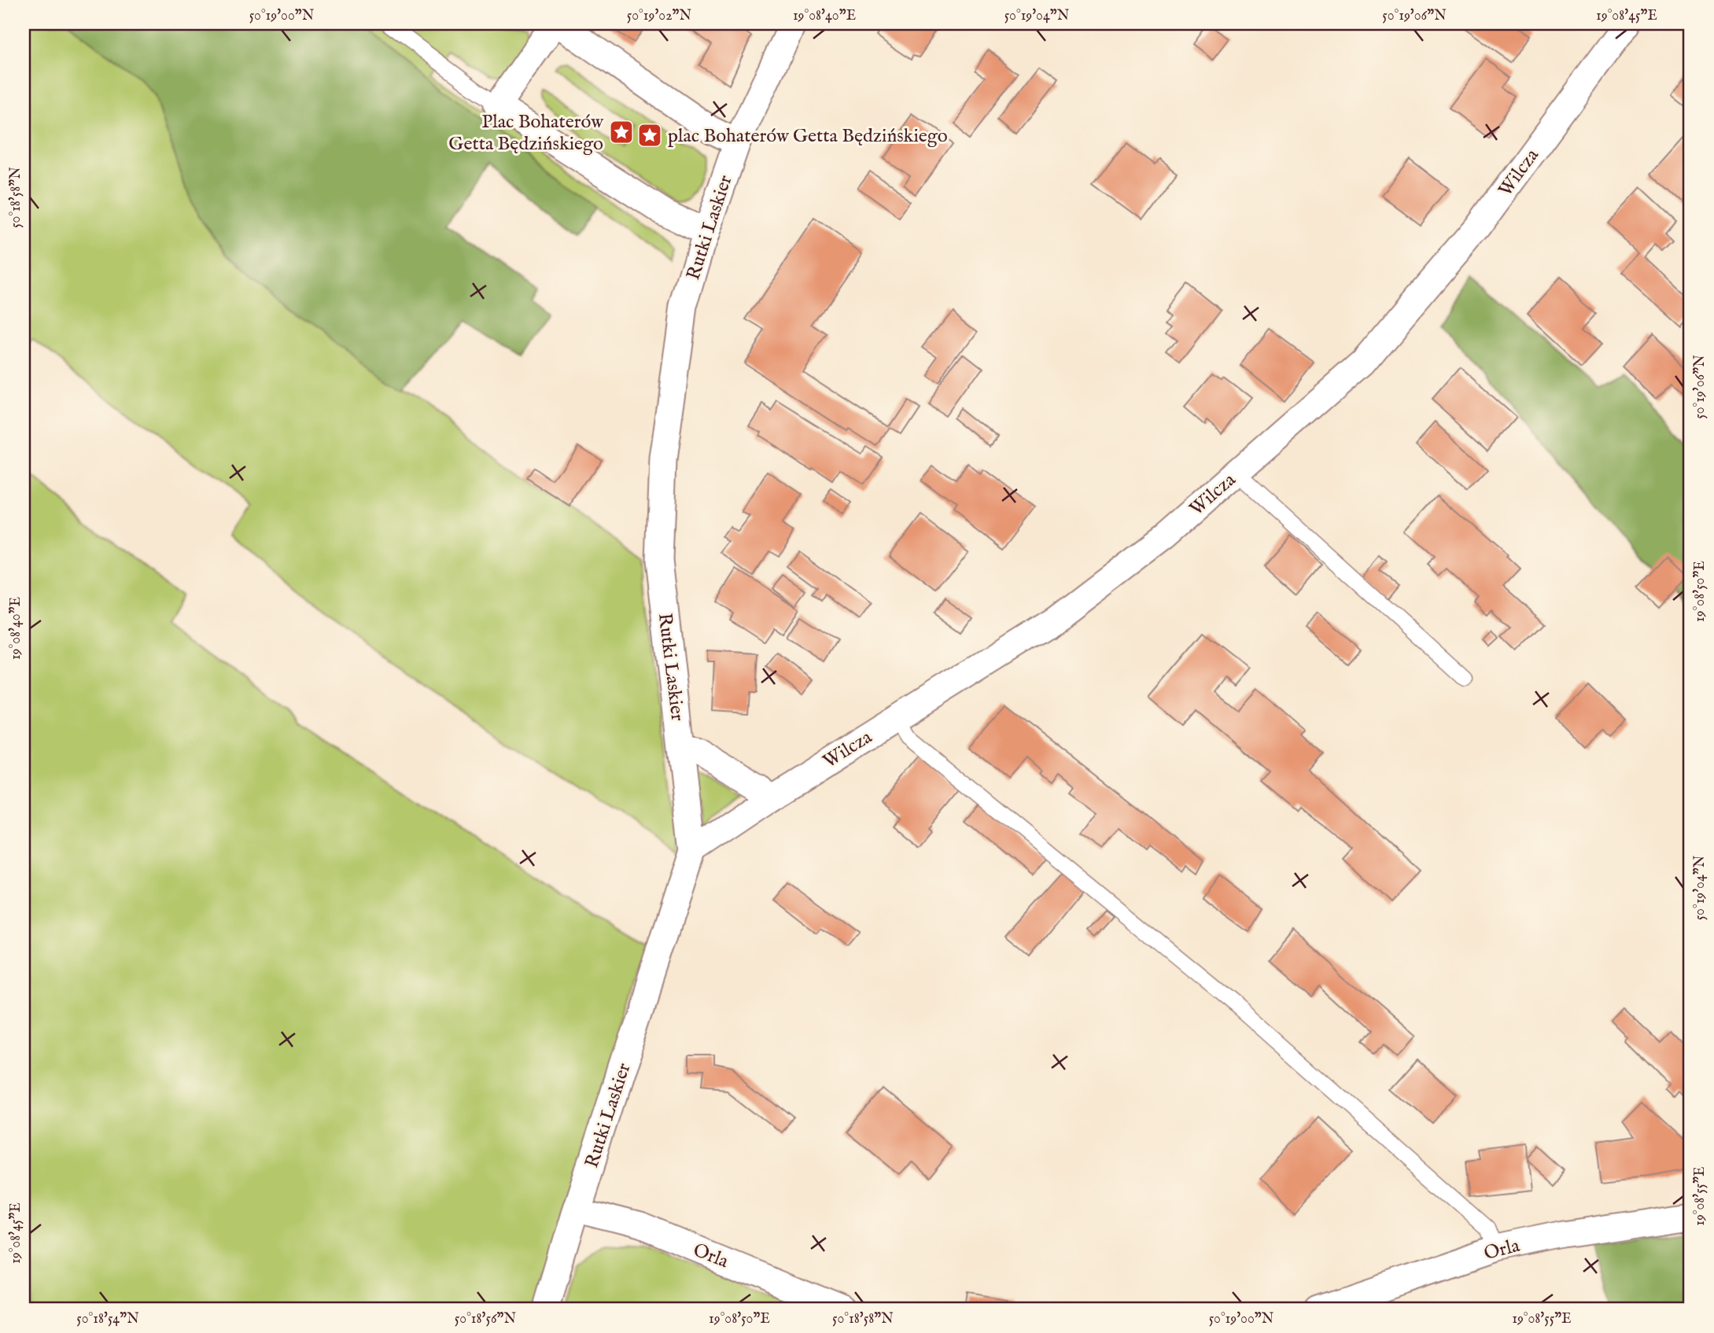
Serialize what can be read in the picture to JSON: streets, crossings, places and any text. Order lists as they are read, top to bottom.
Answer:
{
  "streets": {
    "street": ["Wilcza", "Rutki Laskier", "Orla"]
  },
  "crossings": [
    ["Wilcza", "Rutki Laskier"],
    ["Rutki Laskier", "Orla"]
  ],
  "places": {
    "place": ["Plac Bohaterów Getta Będzińskiego", "plac Bohaterów Getta Będzińskiego"]
  },
  "coordinates": [
    "50°19'00\"N",
    "50°19'02\"N",
    "19°08'40\"E",
    "50°19'04\"N",
    "50°19'06\"N",
    "19°08'45\"E",
    "50°18'58\"N",
    "19°08'50\"E",
    "19°08'55\"E",
    "50°18'54\"N",
    "50°18'56\"N"
  ]
}
